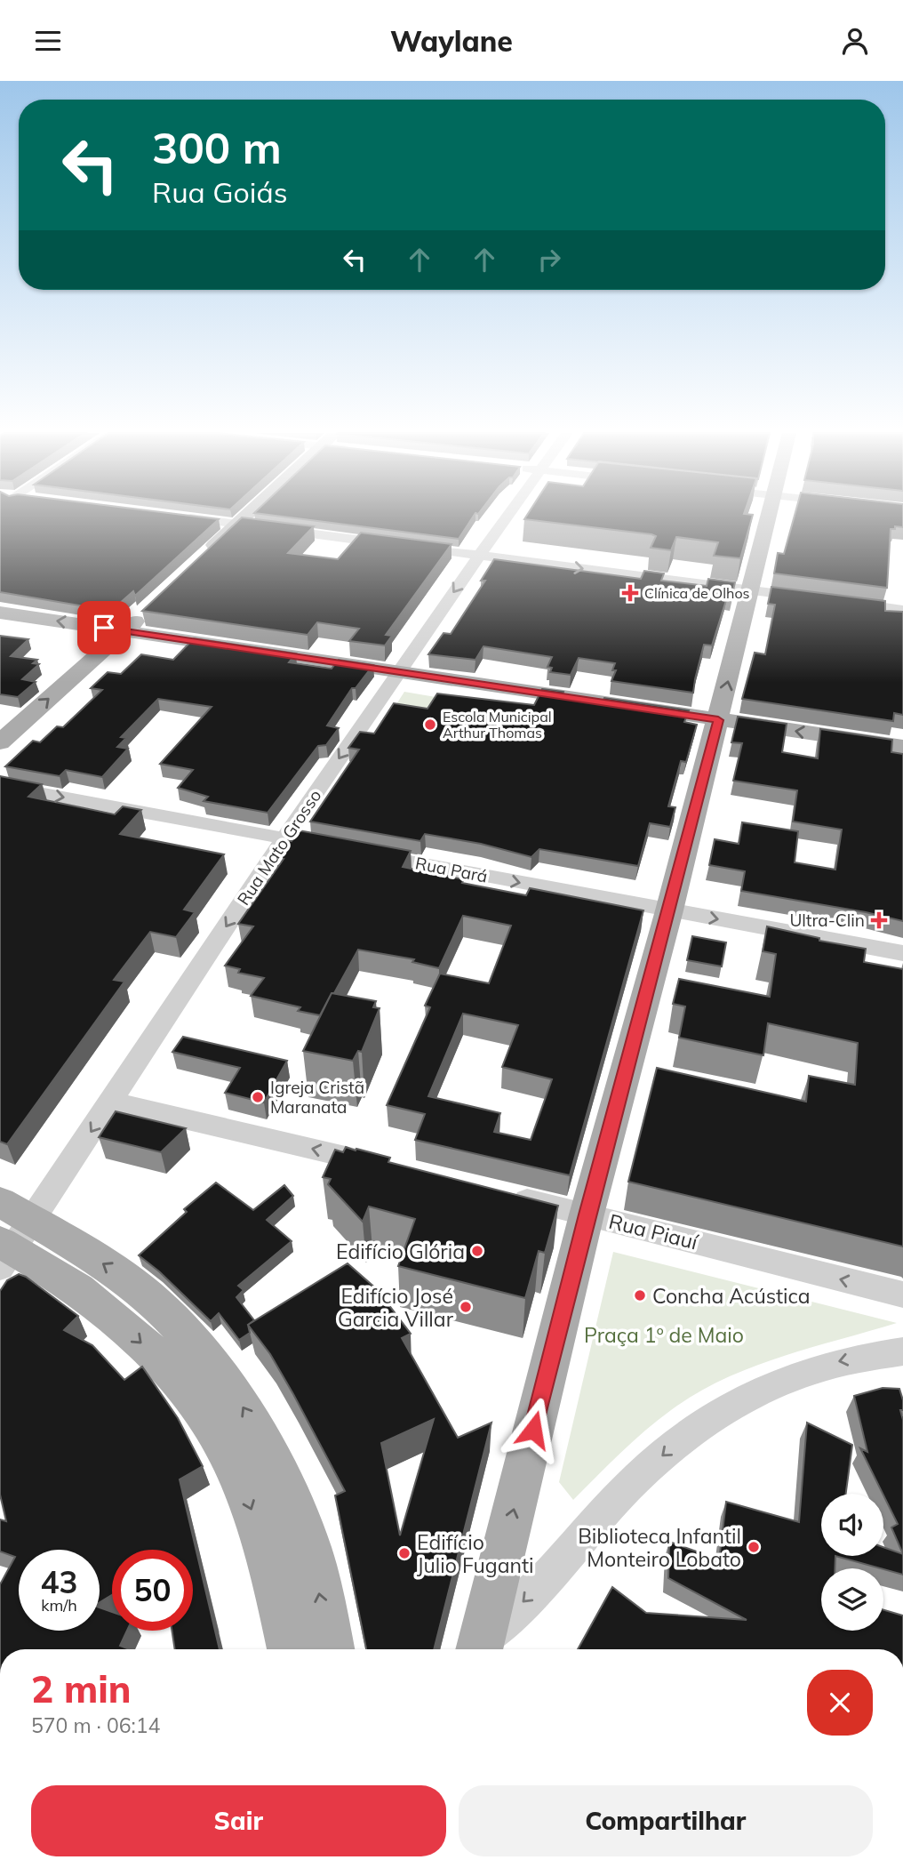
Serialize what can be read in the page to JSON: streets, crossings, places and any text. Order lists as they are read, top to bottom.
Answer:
{
  "streets": {
    "street": ["Rua Mato Grosso", "Rua Pará", "Rua Piauí"]
  },
  "one_way": ["Rua Mato Grosso", "Rua Pará", "Rua Piauí"],
  "parks": ["Praça 1º de Maio"],
  "places": {
    "health": ["Clínica de Olhos", "Ultra-Clin"],
    "other": [
      "Escola Municipal Arthur Thomas",
      "Igreja Cristã Maranata",
      "Edifício Glória",
      "Concha Acústica",
      "Edifício José Garcia Villar",
      "Biblioteca Infantil Monteiro Lobato",
      "Edifício Julio Fuganti"
    ]
  },
  "page": {
    "header": "Waylane",
    "turn": ["300 m", "Rua Goiás"],
    "speed": "43 km/h",
    "limit": "50",
    "heading": ["2 min", "570 m · 06:14"],
    "buttons": ["Sair", "Compartilhar"]
  }
}
